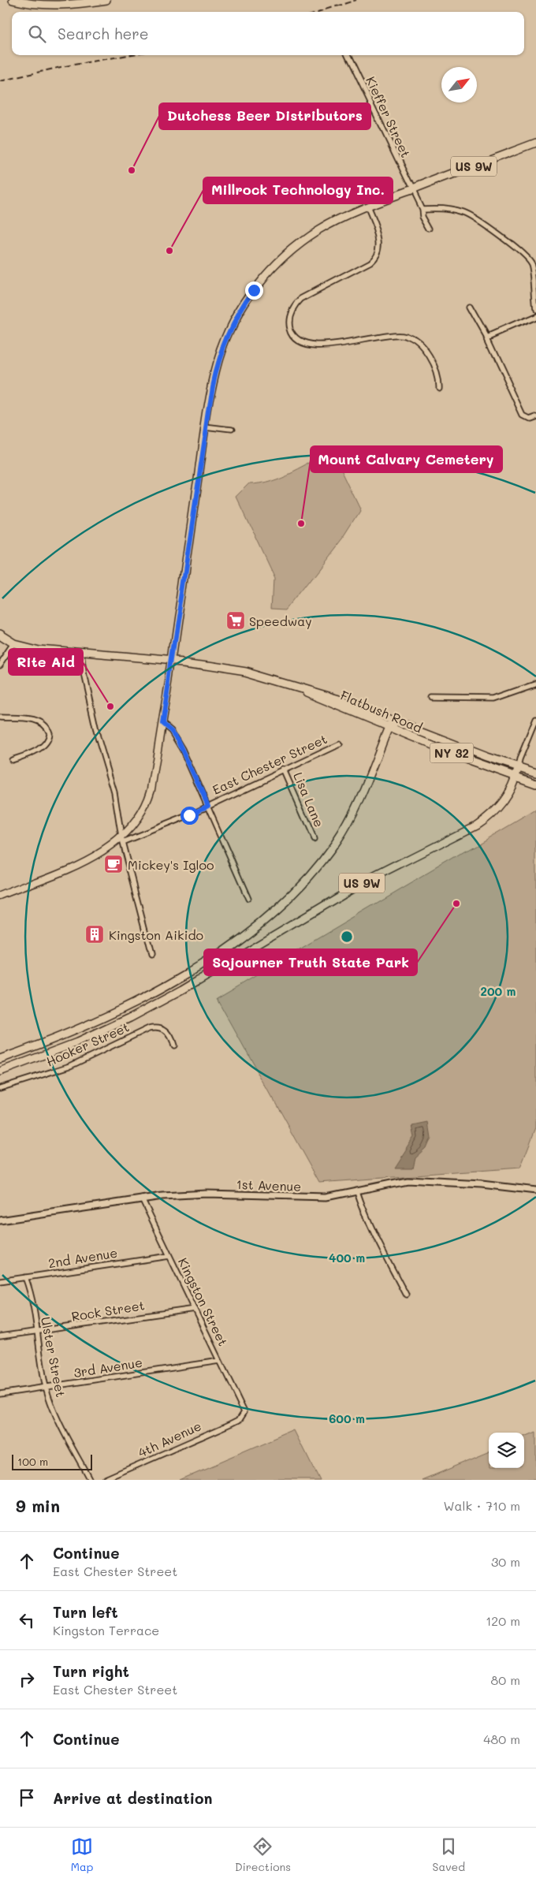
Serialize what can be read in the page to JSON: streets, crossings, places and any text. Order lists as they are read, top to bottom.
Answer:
{
  "streets": {
    "main road": [
      "US 9W",
      "Flatbush Road",
      "NY 32",
      "East Chester Street"
    ],
    "street": [
      "Kieffer Street",
      "Lisa Lane",
      "Hooker Street",
      "1st Avenue",
      "2nd Avenue",
      "Kingston Street",
      "Rock Street",
      "Ulster Street",
      "3rd Avenue",
      "4th Avenue"
    ]
  },
  "crossings": [
    ["Kieffer Street", "US 9W"],
    ["US 9W", "Flatbush Road"],
    ["US 9W", "East Chester Street"],
    ["Flatbush Road", "East Chester Street"],
    ["East Chester Street", "Lisa Lane"],
    ["1st Avenue", "Kingston Street"],
    ["2nd Avenue", "Kingston Street"],
    ["2nd Avenue", "Ulster Street"],
    ["Kingston Street", "Rock Street"],
    ["Kingston Street", "3rd Avenue"],
    ["Kingston Street", "4th Avenue"],
    ["Rock Street", "Ulster Street"],
    ["Ulster Street", "3rd Avenue"]
  ],
  "places": {
    "other": [
      "Dutchess Beer Distributors",
      "Millrock Technology Inc.",
      "Mount Calvary Cemetery",
      "Rite Aid",
      "Sojourner Truth State Park"
    ],
    "supermarket": ["Speedway"],
    "cafe": ["Mickey's Igloo"],
    "building": ["Kingston Aikido"]
  },
  "scale_bar": "100 m",
  "north": "top right",
  "page": {
    "search": "Search here",
    "scale": "100 m",
    "heading": ["9 min", "Walk · 710 m"],
    "list": [
      ["Continue", "East Chester Street", "30 m"],
      ["Turn left", "Kingston Terrace", "120 m"],
      ["Turn right", "East Chester Street", "80 m"],
      ["Continue", "480 m"],
      "Arrive at destination"
    ],
    "nav": ["Map", "Directions", "Saved"]
  },
  "rings": ["200 m", "400 m", "600 m"]
}
